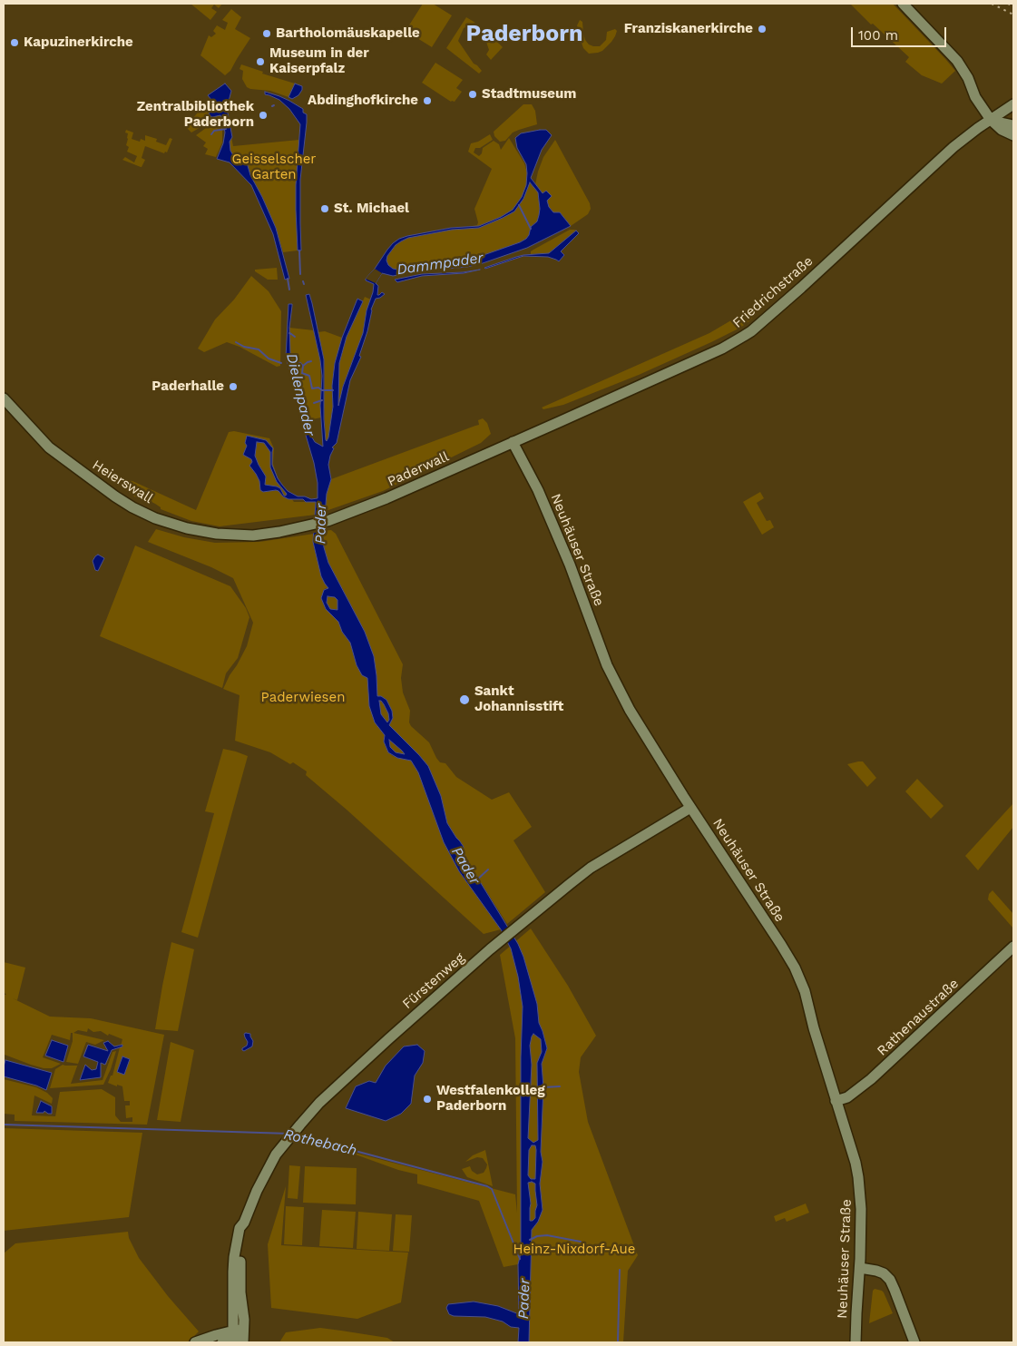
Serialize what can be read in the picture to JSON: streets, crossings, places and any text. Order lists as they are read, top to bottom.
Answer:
{
  "streets": {
    "main road": [
      "Friedrichstraße",
      "Paderwall",
      "Heierswall",
      "Neuhäuser Straße",
      "Fürstenweg",
      "Rathenaustraße"
    ]
  },
  "crossings": [
    ["Friedrichstraße", "Paderwall"],
    ["Friedrichstraße", "Neuhäuser Straße"],
    ["Paderwall", "Heierswall"],
    ["Paderwall", "Neuhäuser Straße"],
    ["Neuhäuser Straße", "Fürstenweg"],
    ["Neuhäuser Straße", "Rathenaustraße"]
  ],
  "districts": ["Paderborn"],
  "water": [
    "Dammpader",
    "Dielenpader",
    "Pader",
    "Rothebach"
  ],
  "parks": ["Geisselscher Garten", "Paderwiesen", "Heinz-Nixdorf-Aue"],
  "places": [
    "Franziskanerkirche",
    "Bartholomäuskapelle",
    "Kapuzinerkirche",
    "Museum in der Kaiserpfalz",
    "Stadtmuseum",
    "Abdinghofkirche",
    "Zentralbibliothek Paderborn",
    "St. Michael",
    "Paderhalle",
    "Sankt Johannisstift",
    "Westfalenkolleg Paderborn"
  ],
  "scale_bar": "100 m"
}
